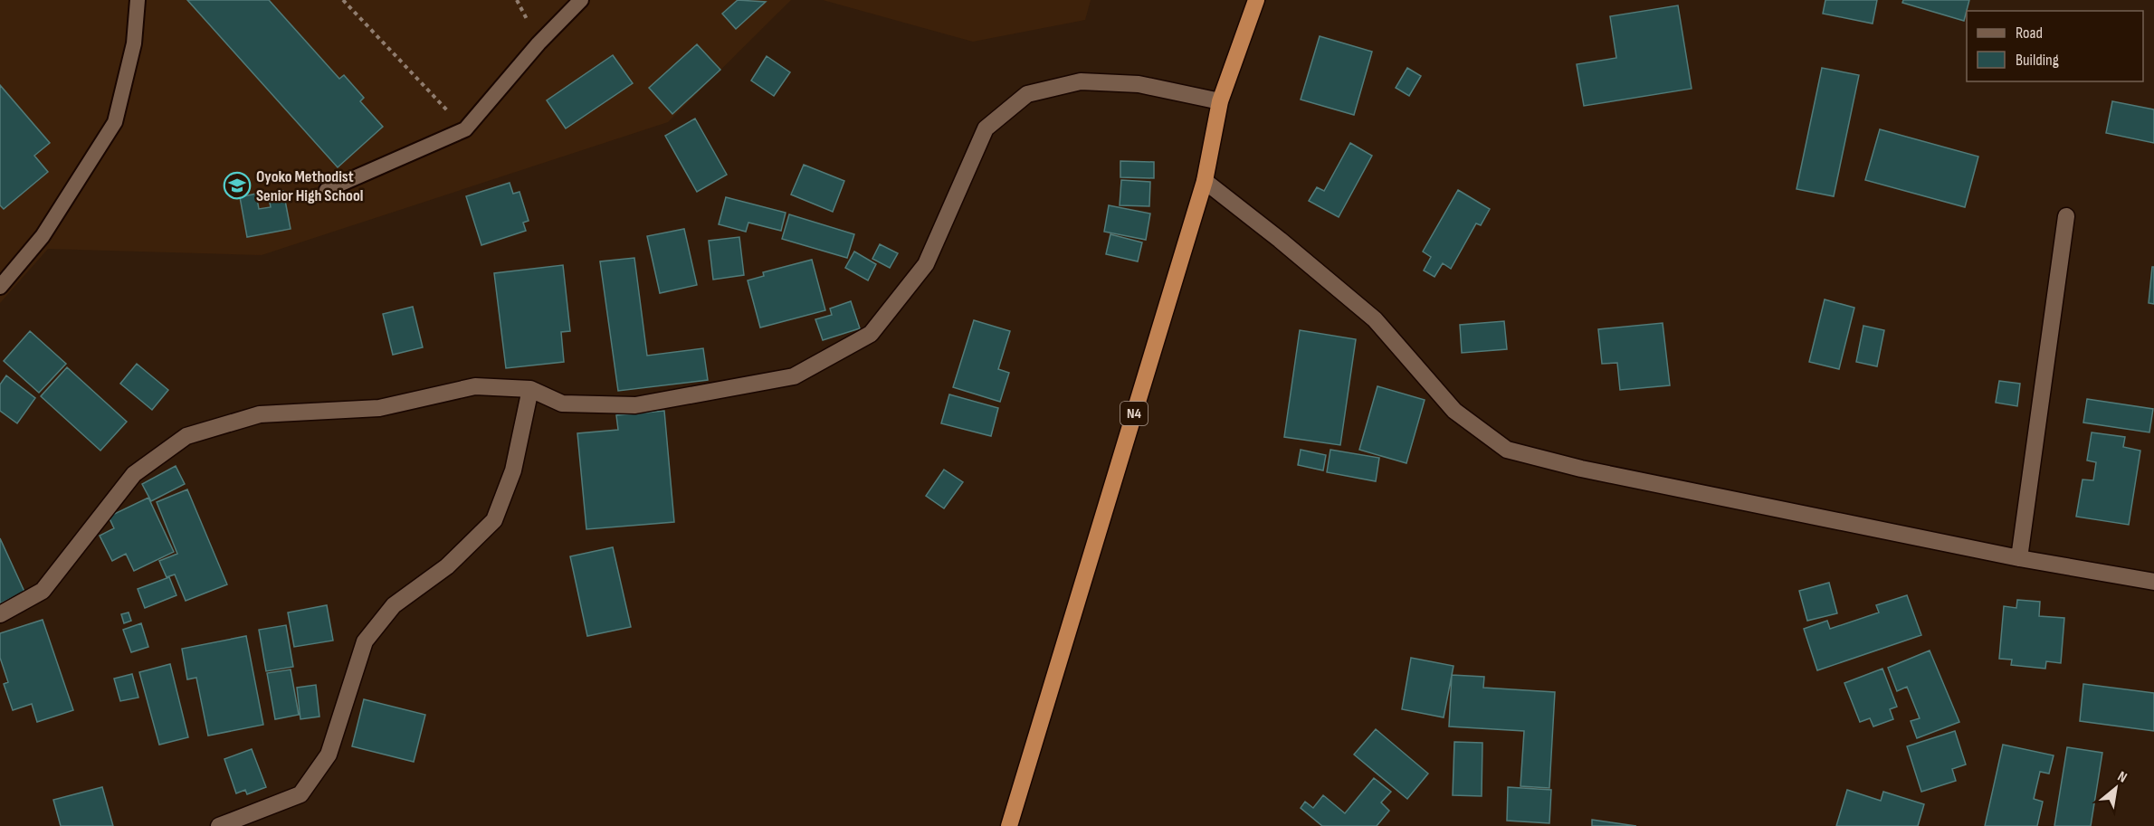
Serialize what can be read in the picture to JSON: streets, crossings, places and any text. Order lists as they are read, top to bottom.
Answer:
{
  "streets": {
    "highway": ["N4"]
  },
  "places": {
    "school or university": ["Oyoko Methodist Senior High School"]
  },
  "legend": ["Road", "Building"],
  "north": "top right"
}
